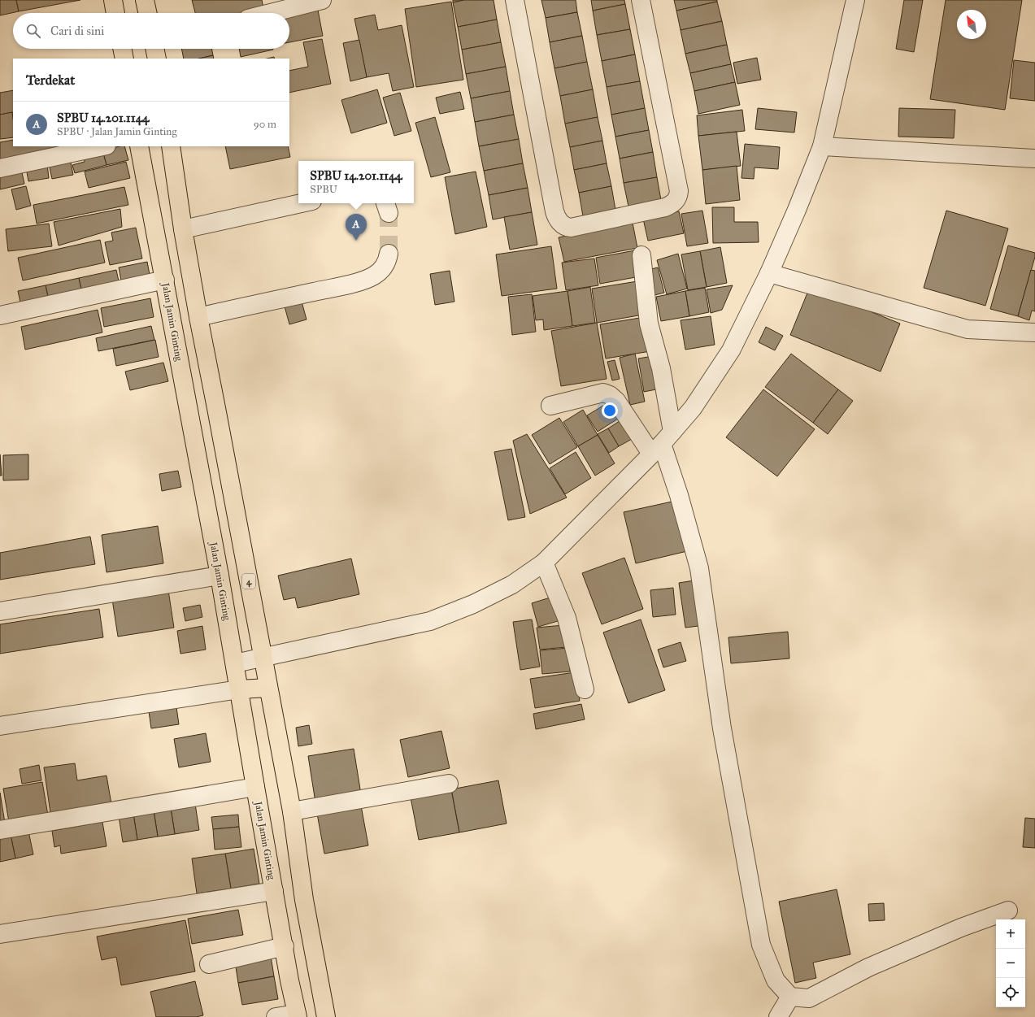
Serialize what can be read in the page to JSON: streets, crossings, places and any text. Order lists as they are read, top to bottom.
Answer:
{
  "streets": {
    "highway": ["Jalan Jamin Ginting", "4"]
  },
  "north": "top left",
  "page": {
    "search": "Cari di sini",
    "heading": "Terdekat",
    "list": [
      {
        "mark": "A",
        "name": "SPBU 14.201.1144",
        "note": "SPBU · Jalan Jamin Ginting",
        "value": "90 m"
      }
    ],
    "popup": ["SPBU 14.201.1144", "SPBU"],
    "pins": "A",
    "map_buttons": ["+", "−"]
  }
}
